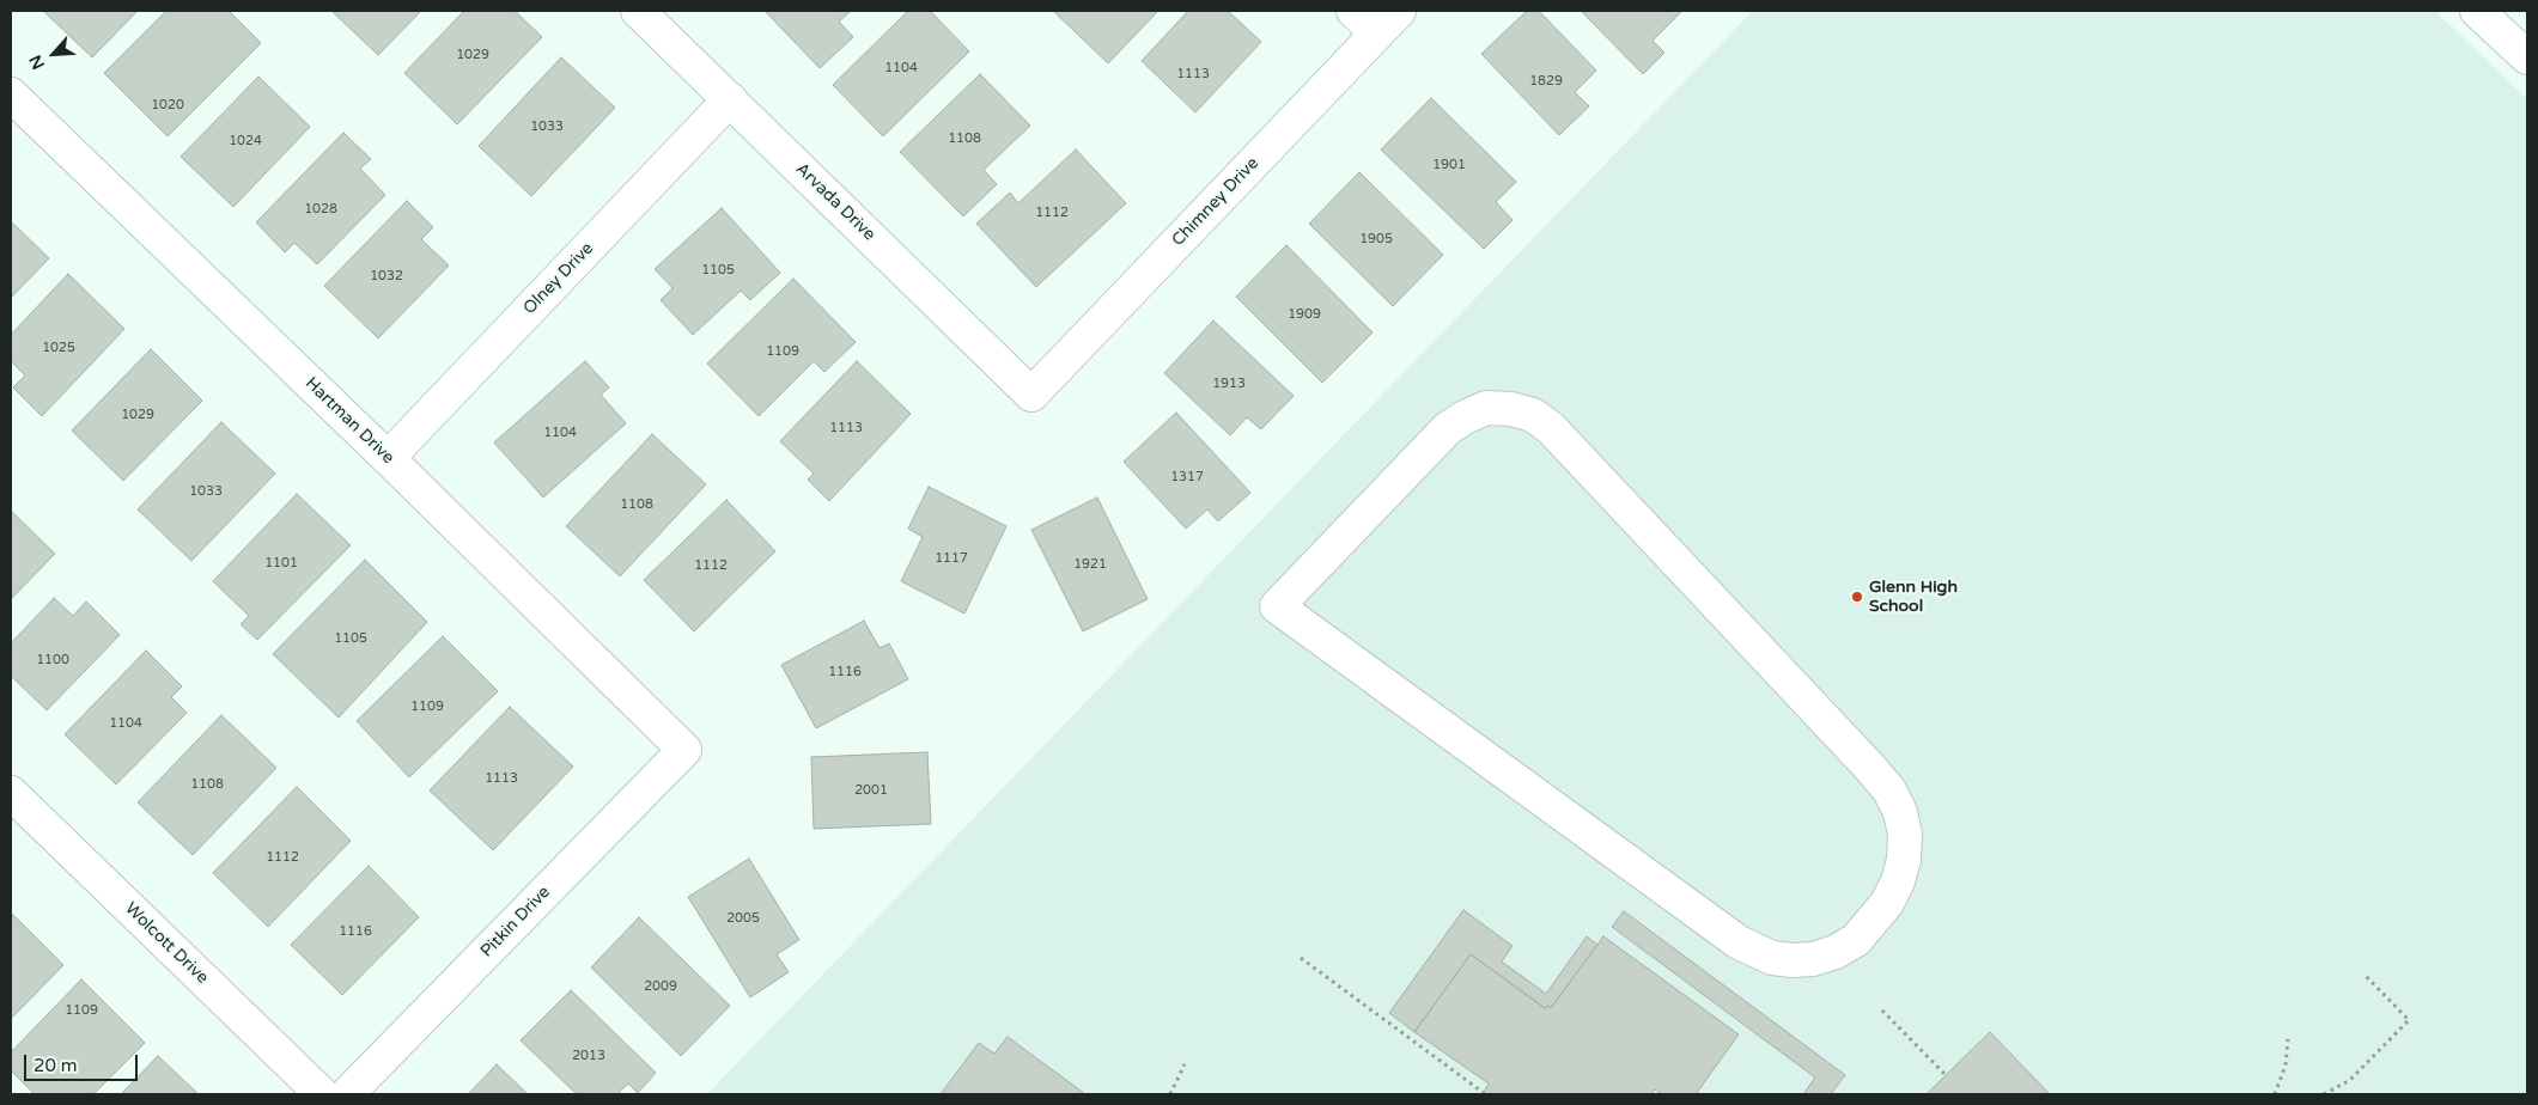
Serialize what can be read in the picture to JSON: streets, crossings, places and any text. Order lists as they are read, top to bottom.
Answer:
{
  "streets": {
    "street": [
      "Arvada Drive",
      "Chimney Drive",
      "Olney Drive",
      "Hartman Drive",
      "Pitkin Drive",
      "Wolcott Drive"
    ]
  },
  "crossings": [
    ["Arvada Drive", "Chimney Drive"],
    ["Arvada Drive", "Olney Drive"],
    ["Olney Drive", "Hartman Drive"],
    ["Hartman Drive", "Pitkin Drive"]
  ],
  "places": ["Glenn High School"],
  "house_numbers": [
    "1029",
    "1104",
    "1113",
    "1829",
    "1020",
    "1033",
    "1108",
    "1024",
    "1901",
    "1028",
    "1112",
    "1905",
    "1105",
    "1032",
    "1909",
    "1025",
    "1109",
    "1913",
    "1029",
    "1113",
    "1104",
    "1317",
    "1033",
    "1108",
    "1117",
    "1101",
    "1921",
    "1112",
    "1105",
    "1100",
    "1116",
    "1109",
    "1104",
    "1113",
    "1108",
    "2001",
    "1112",
    "2005",
    "1116",
    "2009",
    "1109",
    "2013"
  ],
  "scale_bar": "20 m",
  "north": "bottom left"
}
